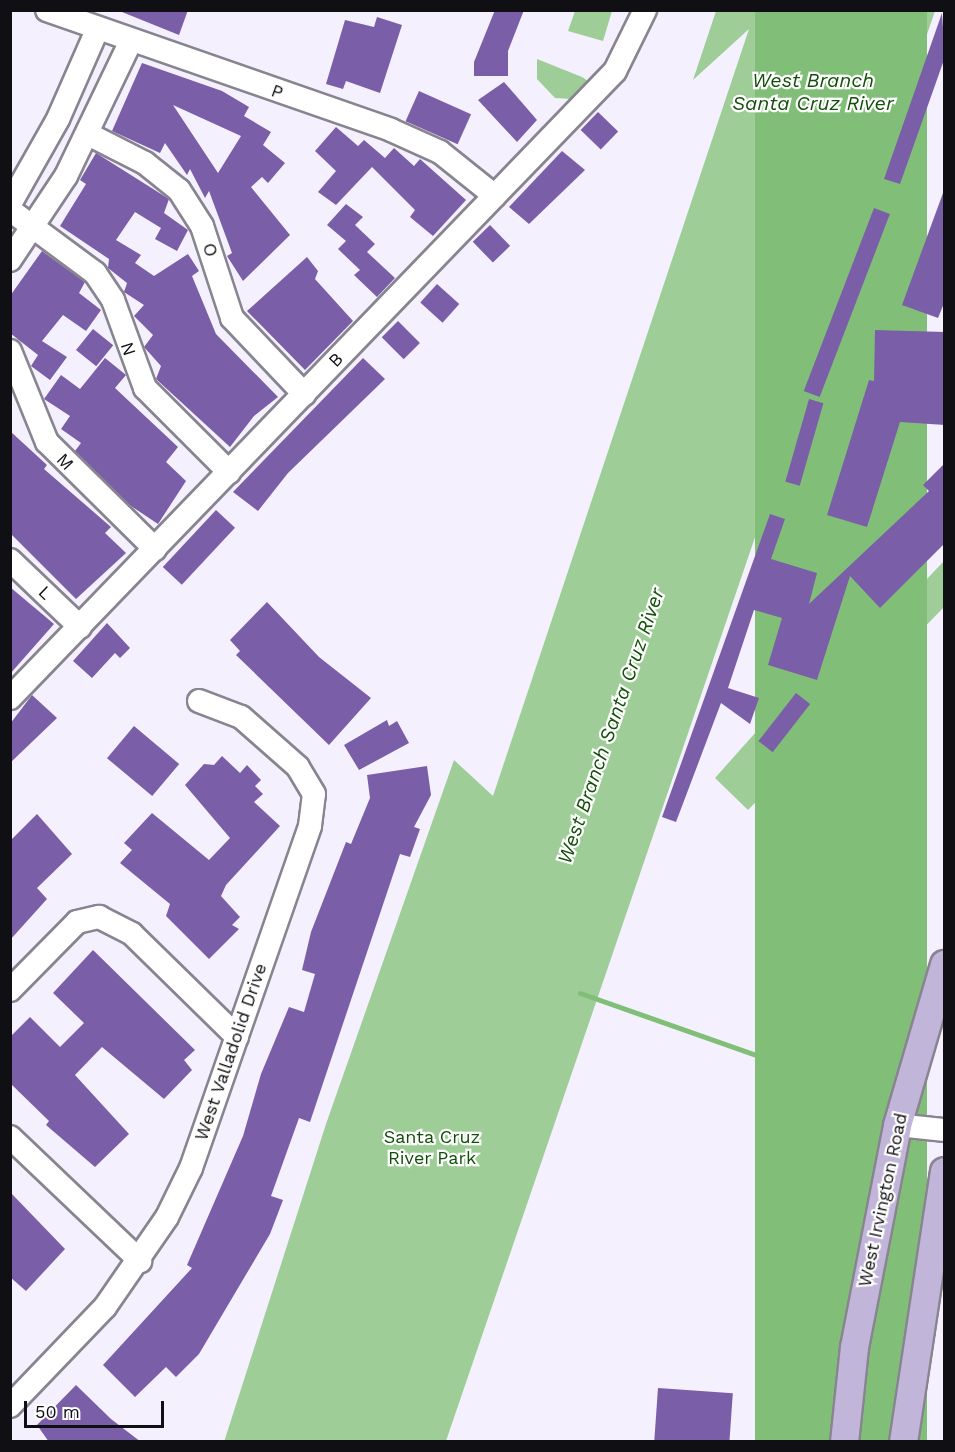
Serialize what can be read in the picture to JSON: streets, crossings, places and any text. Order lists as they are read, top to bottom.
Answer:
{
  "streets": {
    "main road": ["West Irvington Road"],
    "street": [
      "P",
      "O",
      "N",
      "B",
      "M",
      "L",
      "West Valladolid Drive"
    ]
  },
  "crossings": [
    ["P", "B"],
    ["O", "B"],
    ["N", "B"],
    ["B", "M"],
    ["B", "L"]
  ],
  "water": ["West Branch Santa Cruz River"],
  "parks": ["Santa Cruz River Park"],
  "scale_bar": "50 m"
}
